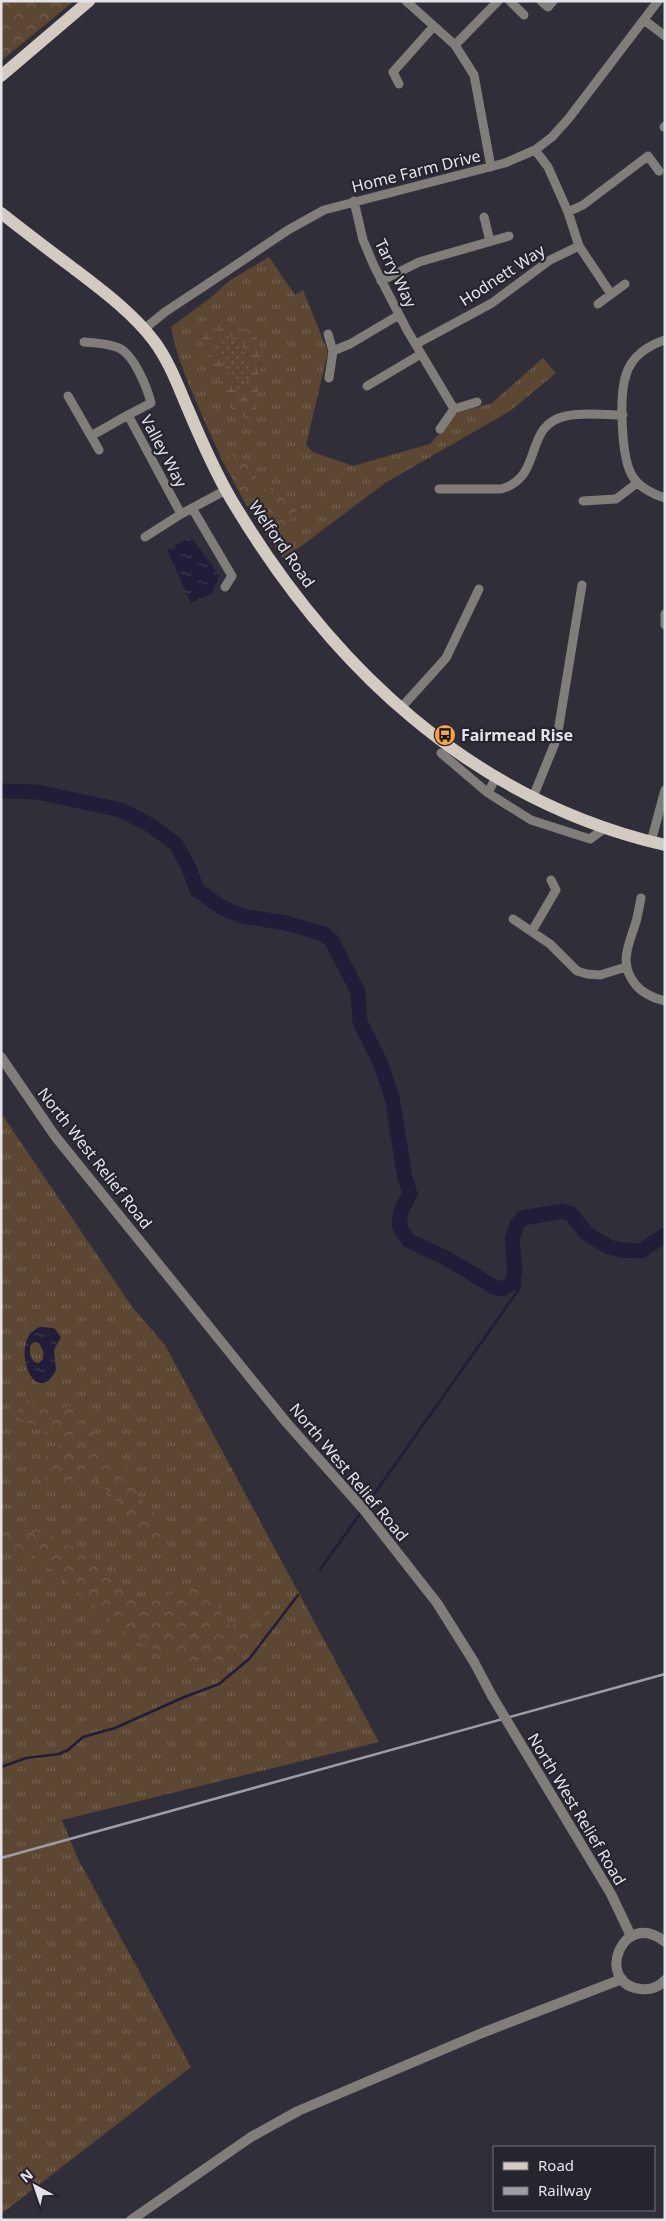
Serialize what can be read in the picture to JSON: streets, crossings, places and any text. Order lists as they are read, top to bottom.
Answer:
{
  "streets": {
    "main road": ["Welford Road"],
    "street": [
      "Home Farm Drive",
      "Tarry Way",
      "Hodnett Way",
      "Valley Way",
      "North West Relief Road"
    ]
  },
  "crossings": [
    ["Home Farm Drive", "Tarry Way"],
    ["Home Farm Drive", "Welford Road"],
    ["Tarry Way", "Hodnett Way"],
    ["Valley Way", "Welford Road"]
  ],
  "places": {
    "bus stop": ["Fairmead Rise"]
  },
  "legend": ["Road", "Railway"],
  "north": "top left"
}
